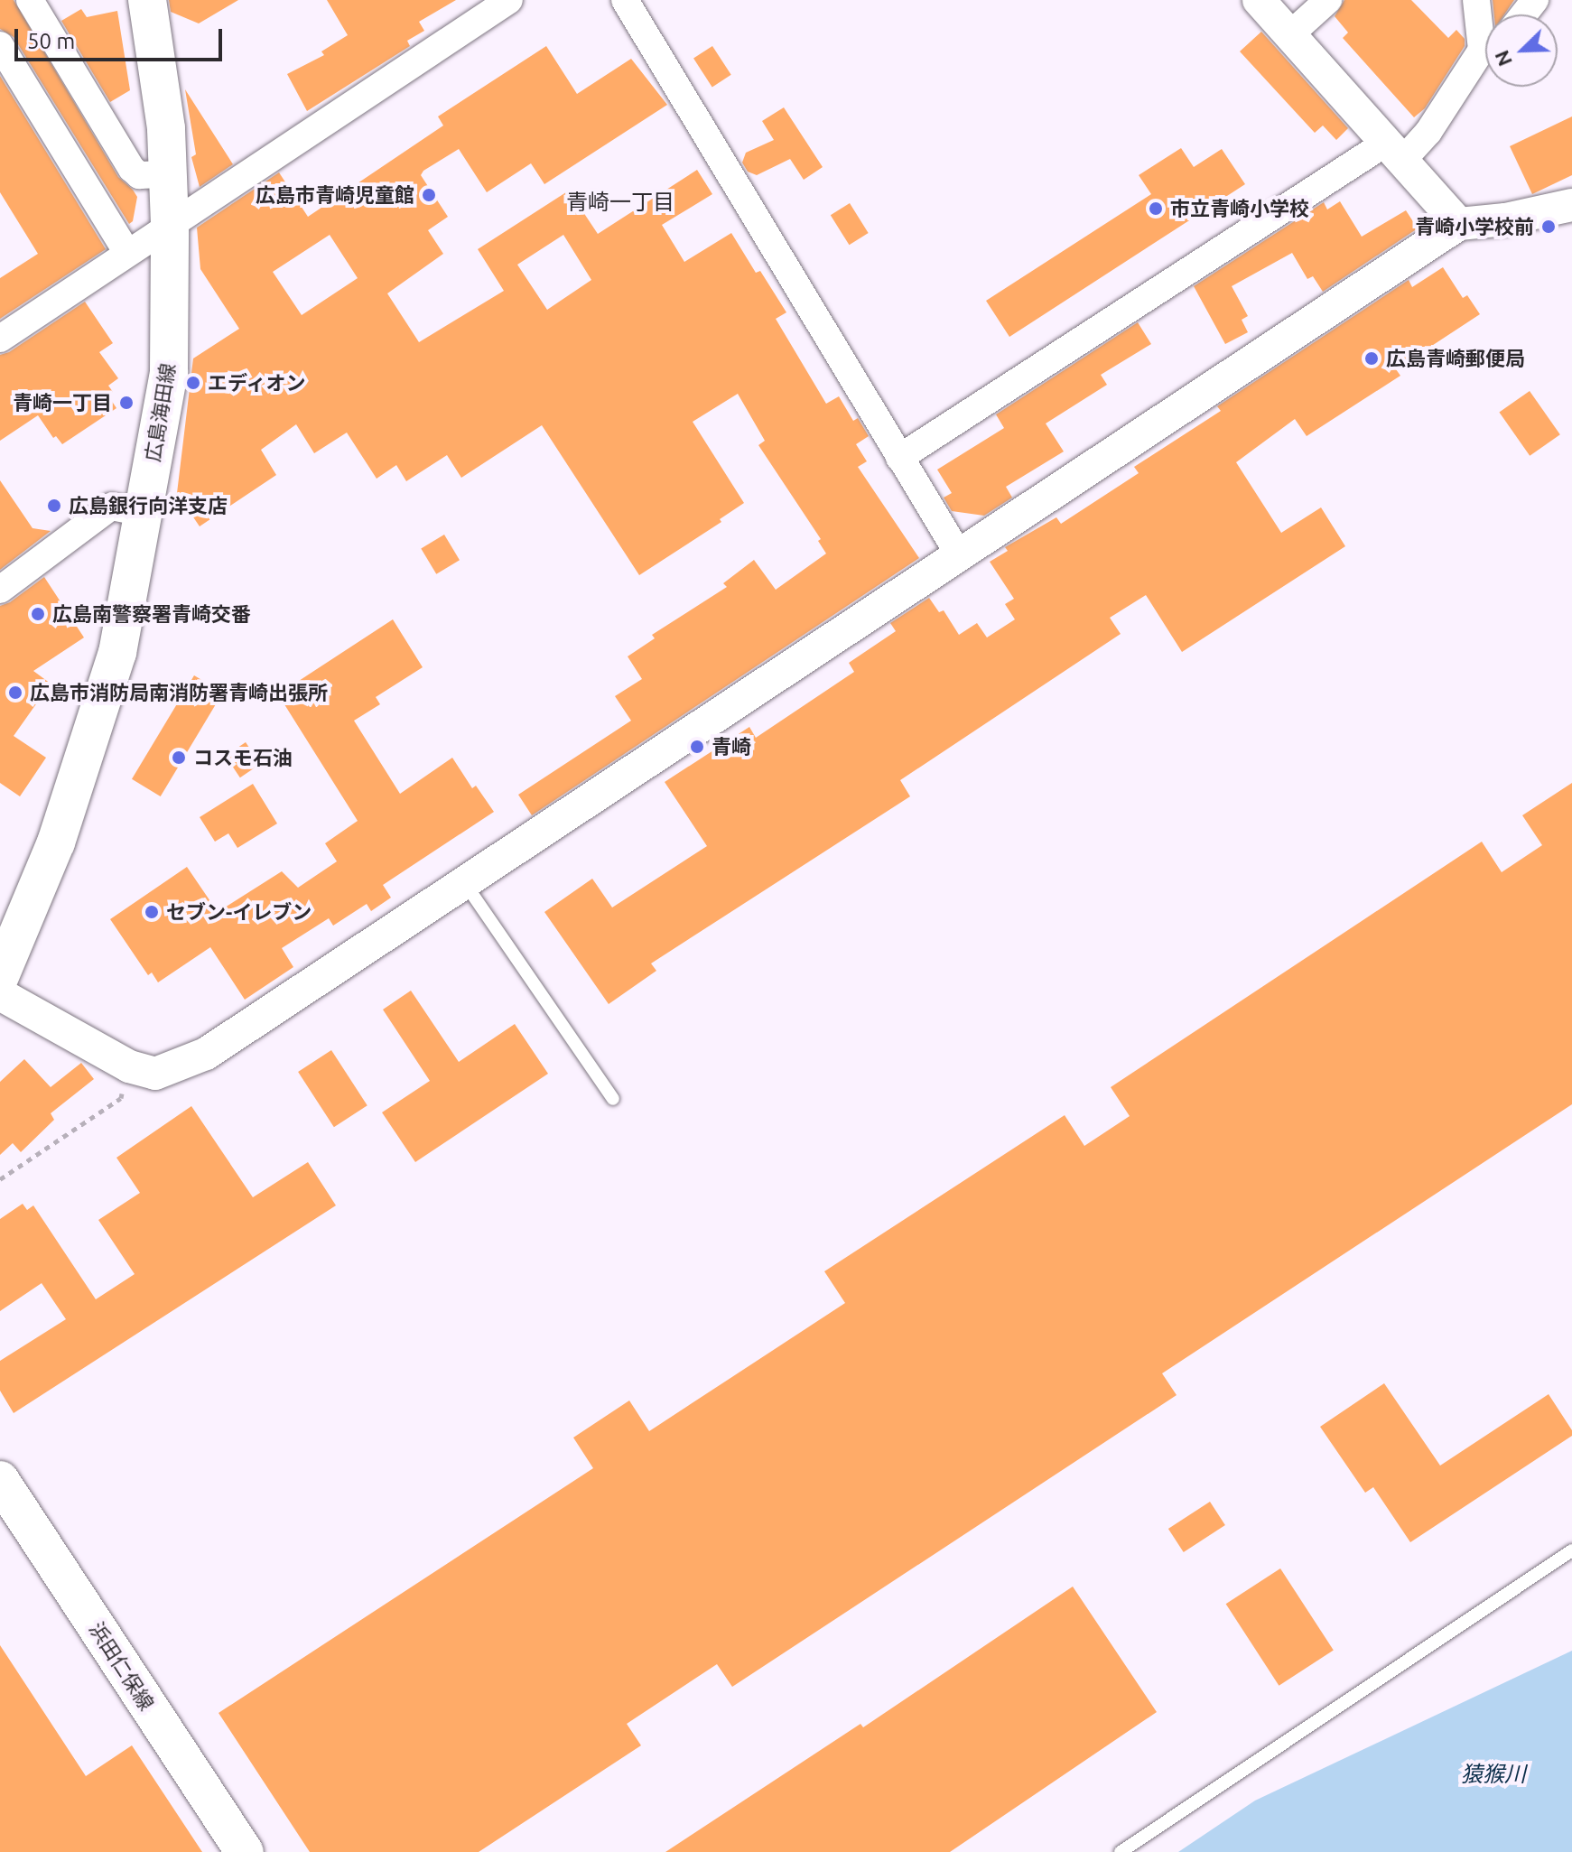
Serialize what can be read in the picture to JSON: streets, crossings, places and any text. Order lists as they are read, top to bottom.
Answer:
{
  "streets": {
    "main road": ["広島海田線", "浜田仁保線"]
  },
  "districts": ["青崎一丁目"],
  "water": ["猿猴川"],
  "places": [
    "広島市青崎児童館",
    "市立青崎小学校",
    "青崎小学校前",
    "広島青崎郵便局",
    "エディオン",
    "青崎一丁目",
    "広島銀行向洋支店",
    "広島南警察署青崎交番",
    "広島市消防局南消防署青崎出張所",
    "青崎",
    "コスモ石油",
    "セブン-イレブン"
  ],
  "scale_bar": "50 m",
  "north": "bottom left"
}
